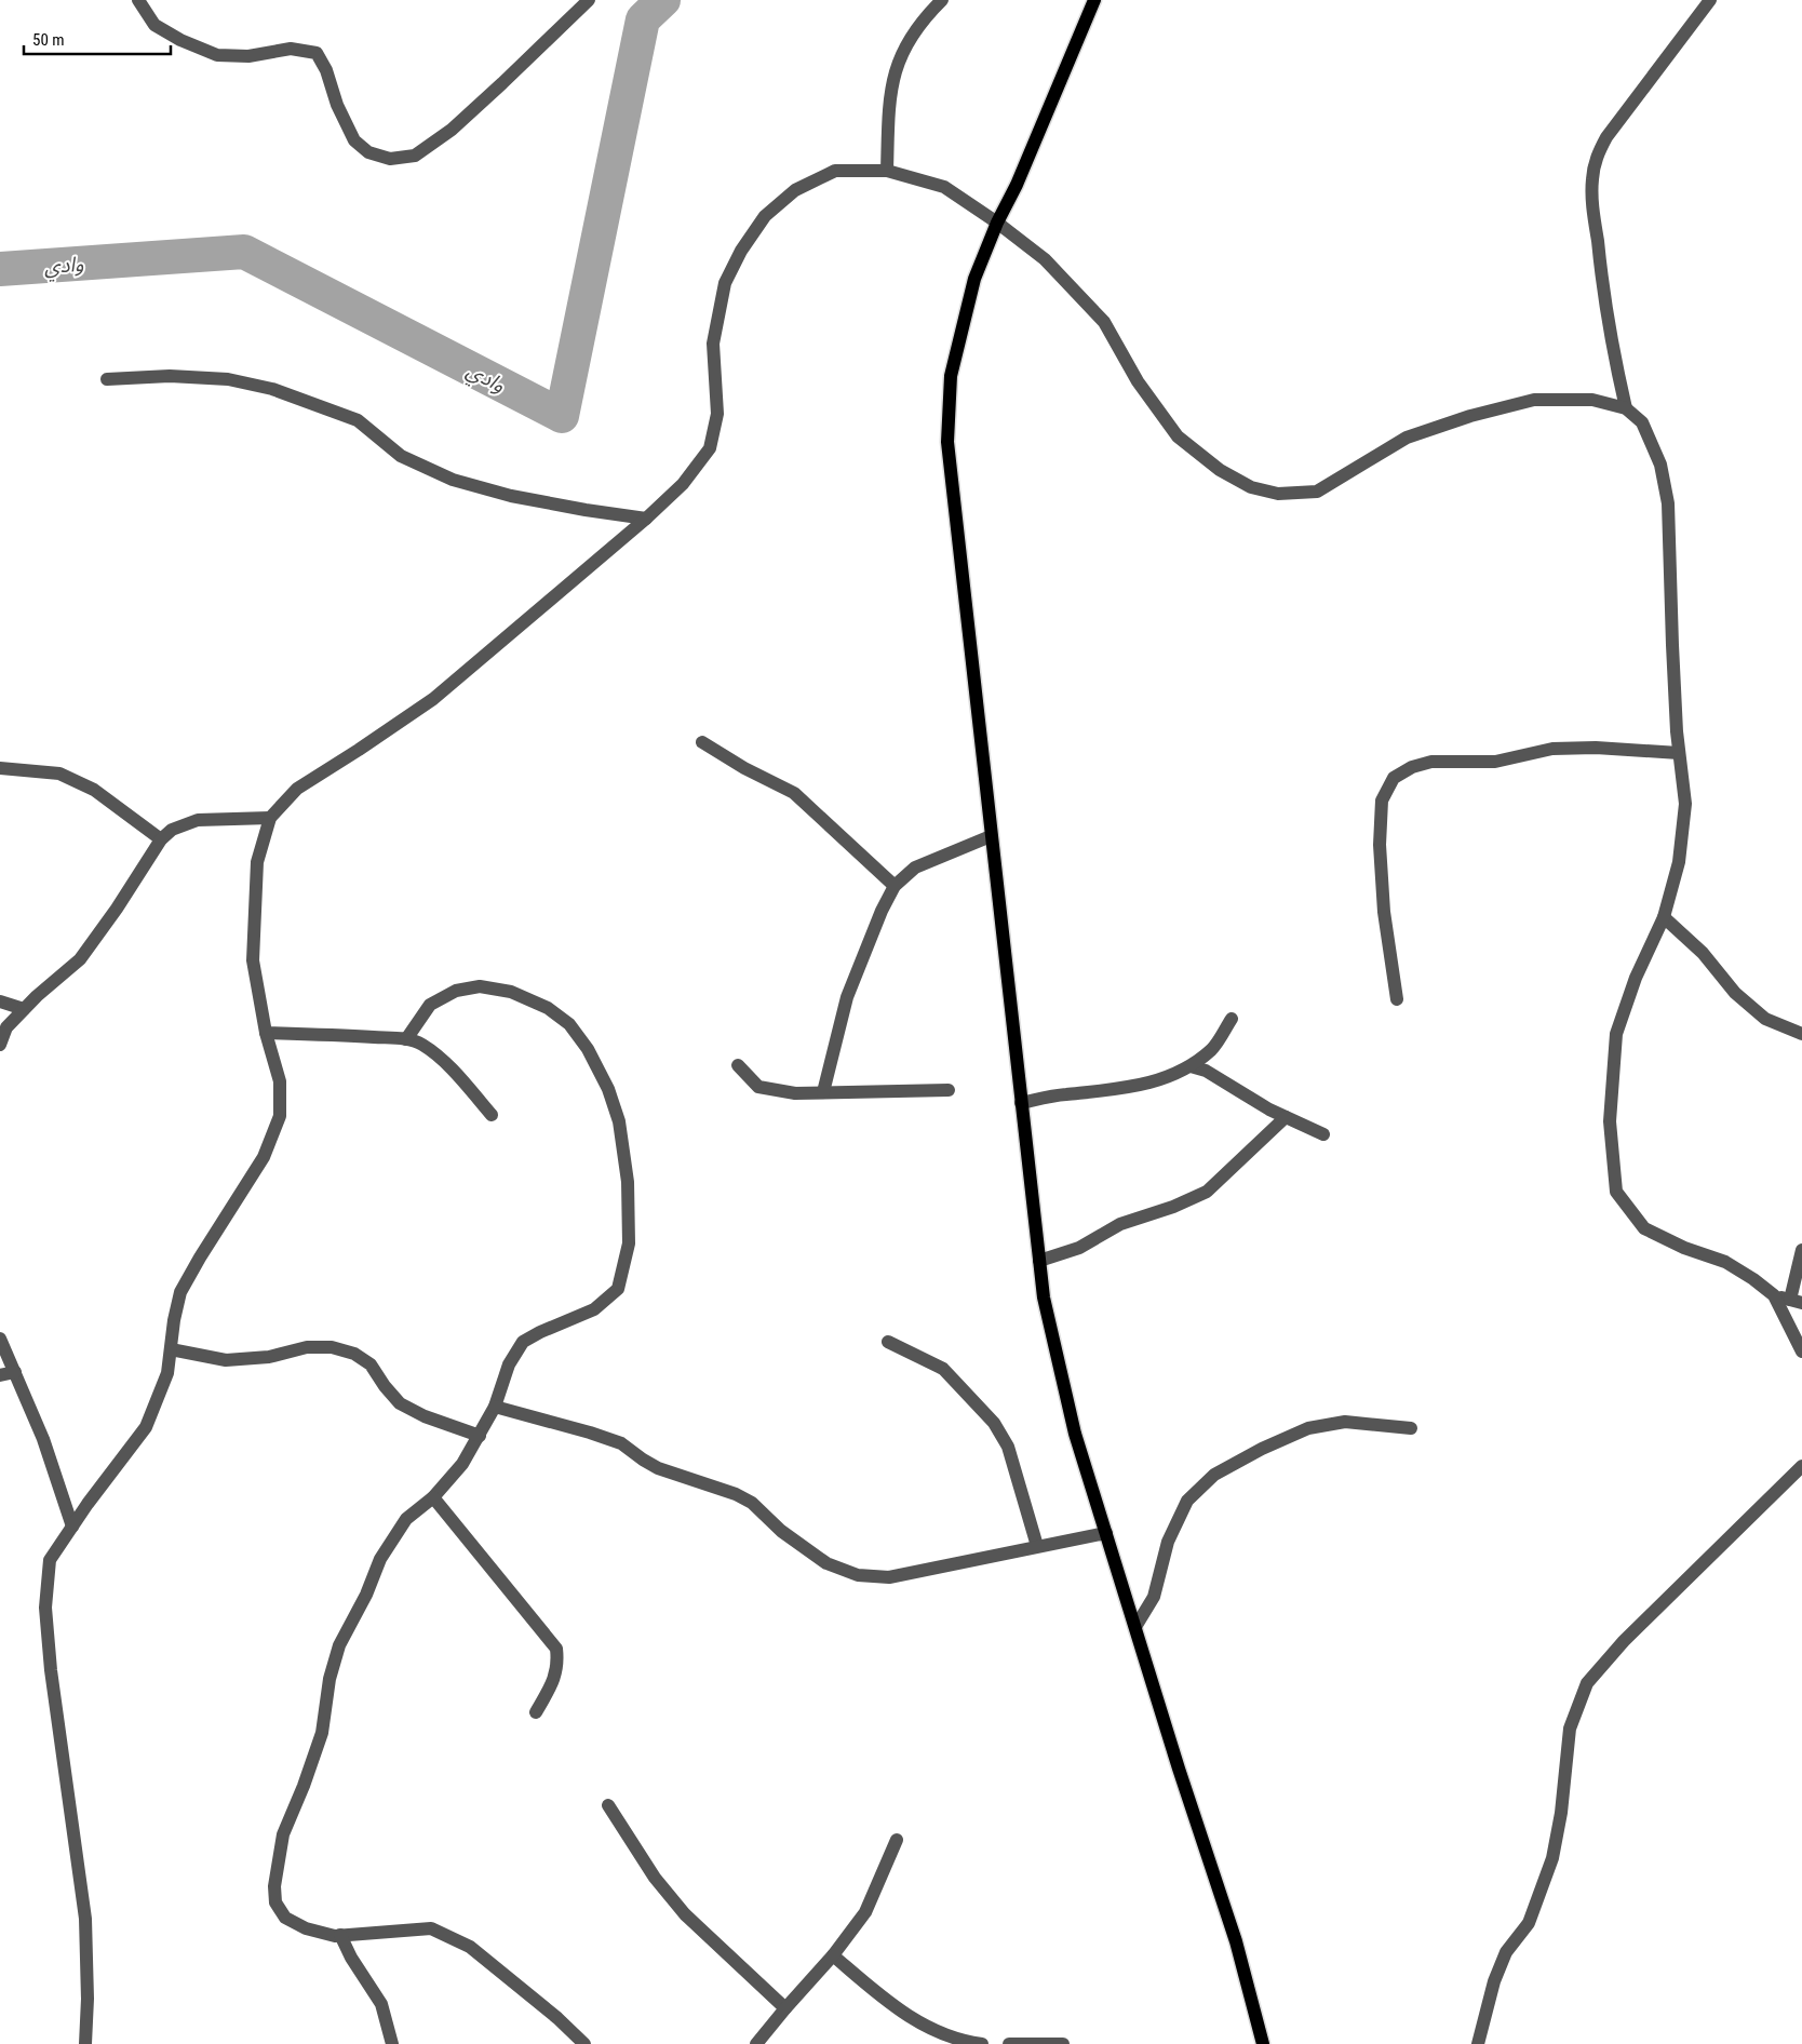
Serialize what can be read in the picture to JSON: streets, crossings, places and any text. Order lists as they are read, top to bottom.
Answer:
{
  "water": ["وادي"],
  "scale_bar": "50 m"
}
